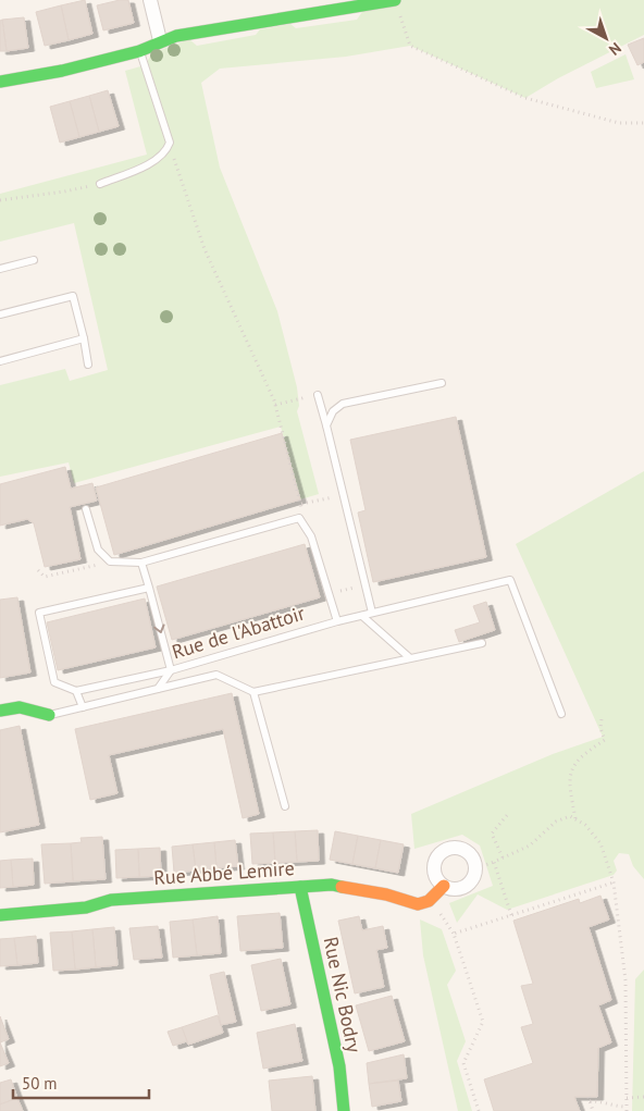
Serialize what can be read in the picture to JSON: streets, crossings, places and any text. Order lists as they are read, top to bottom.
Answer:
{
  "streets": {
    "street": ["Rue Abbé Lemire", "Rue Nic Bodry"],
    "lane": ["Rue de l'Abattoir"]
  },
  "crossings": [
    ["Rue Abbé Lemire", "Rue Nic Bodry"]
  ],
  "scale_bar": "50 m",
  "north": "bottom right"
}
